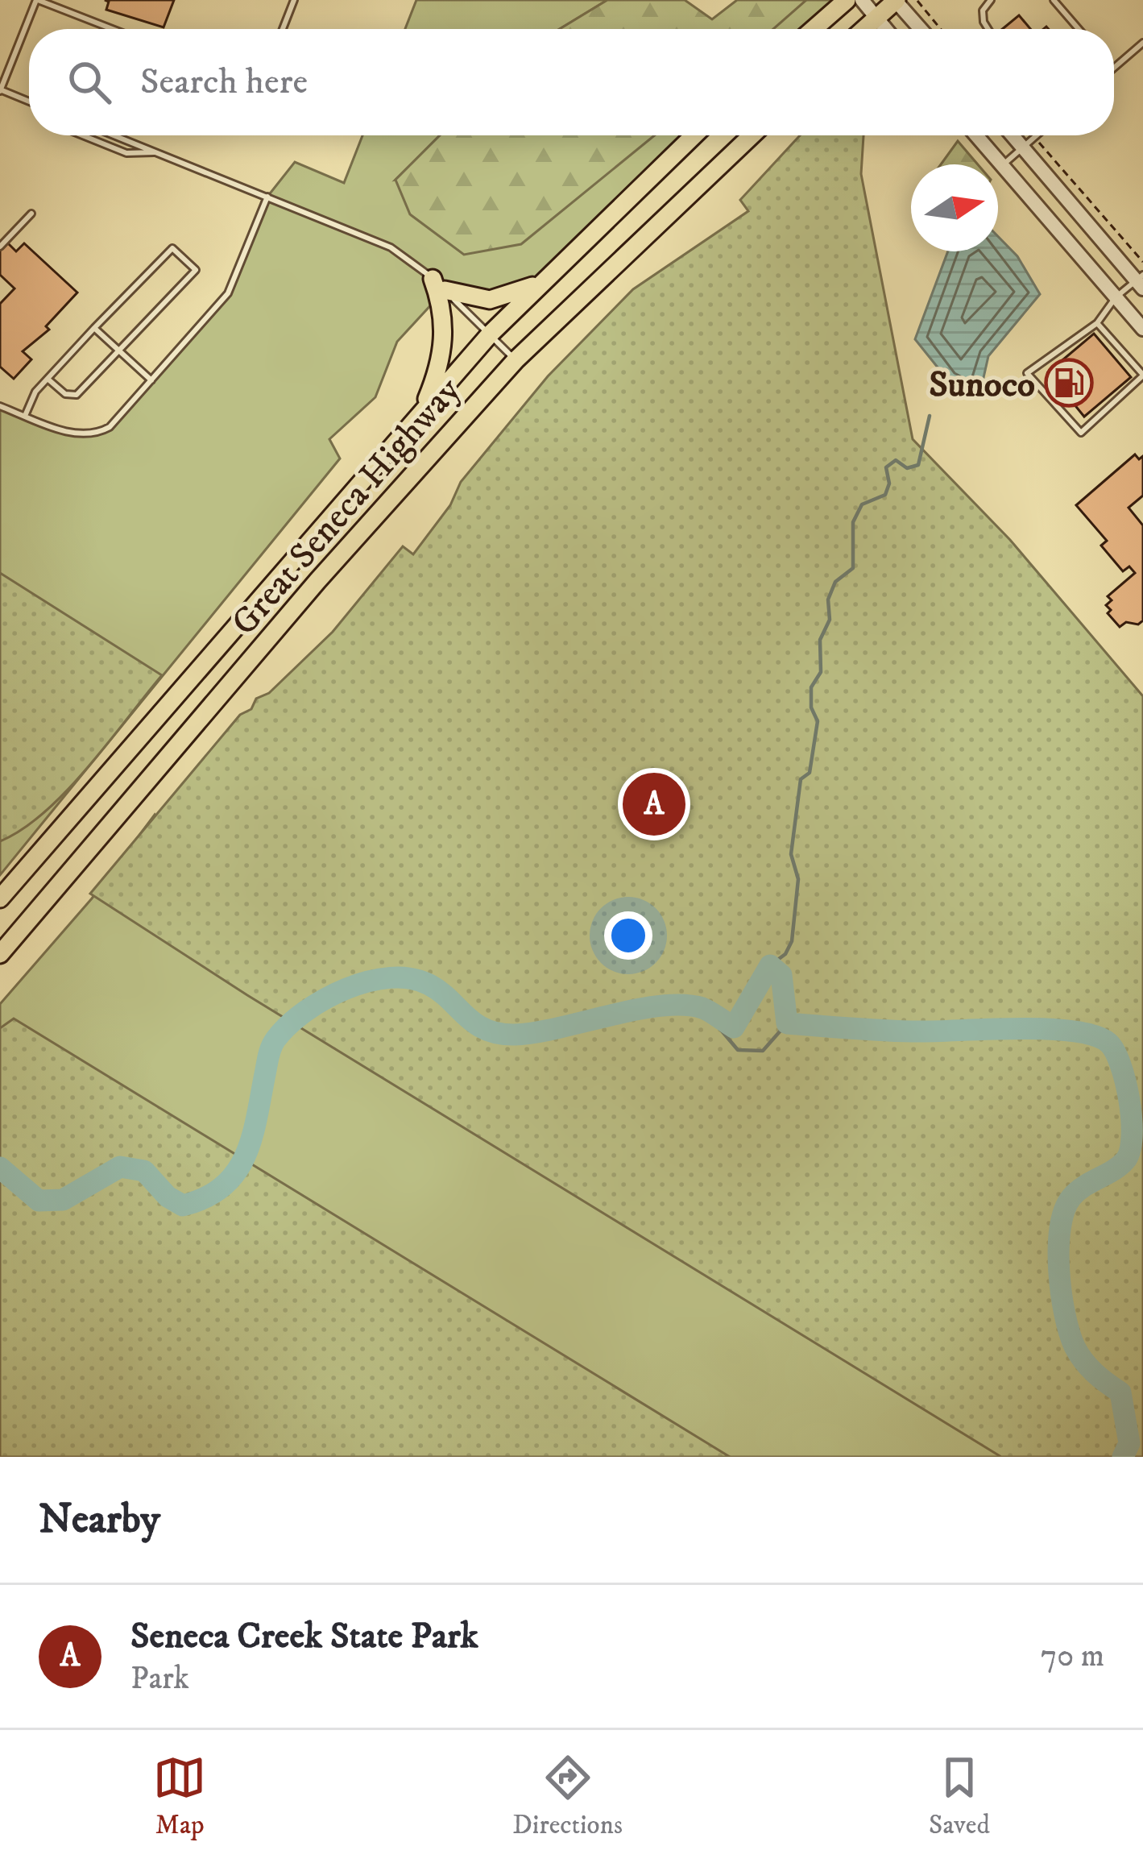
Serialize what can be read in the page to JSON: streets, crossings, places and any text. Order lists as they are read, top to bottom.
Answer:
{
  "streets": {
    "main road": ["Great Seneca Highway"]
  },
  "places": {
    "fuel station": ["Sunoco"]
  },
  "north": "right",
  "page": {
    "search": "Search here",
    "pins": "A",
    "heading": "Nearby",
    "list": [
      {
        "mark": "A",
        "name": "Seneca Creek State Park",
        "note": "Park",
        "value": "70 m"
      }
    ],
    "nav": ["Map", "Directions", "Saved"]
  }
}
